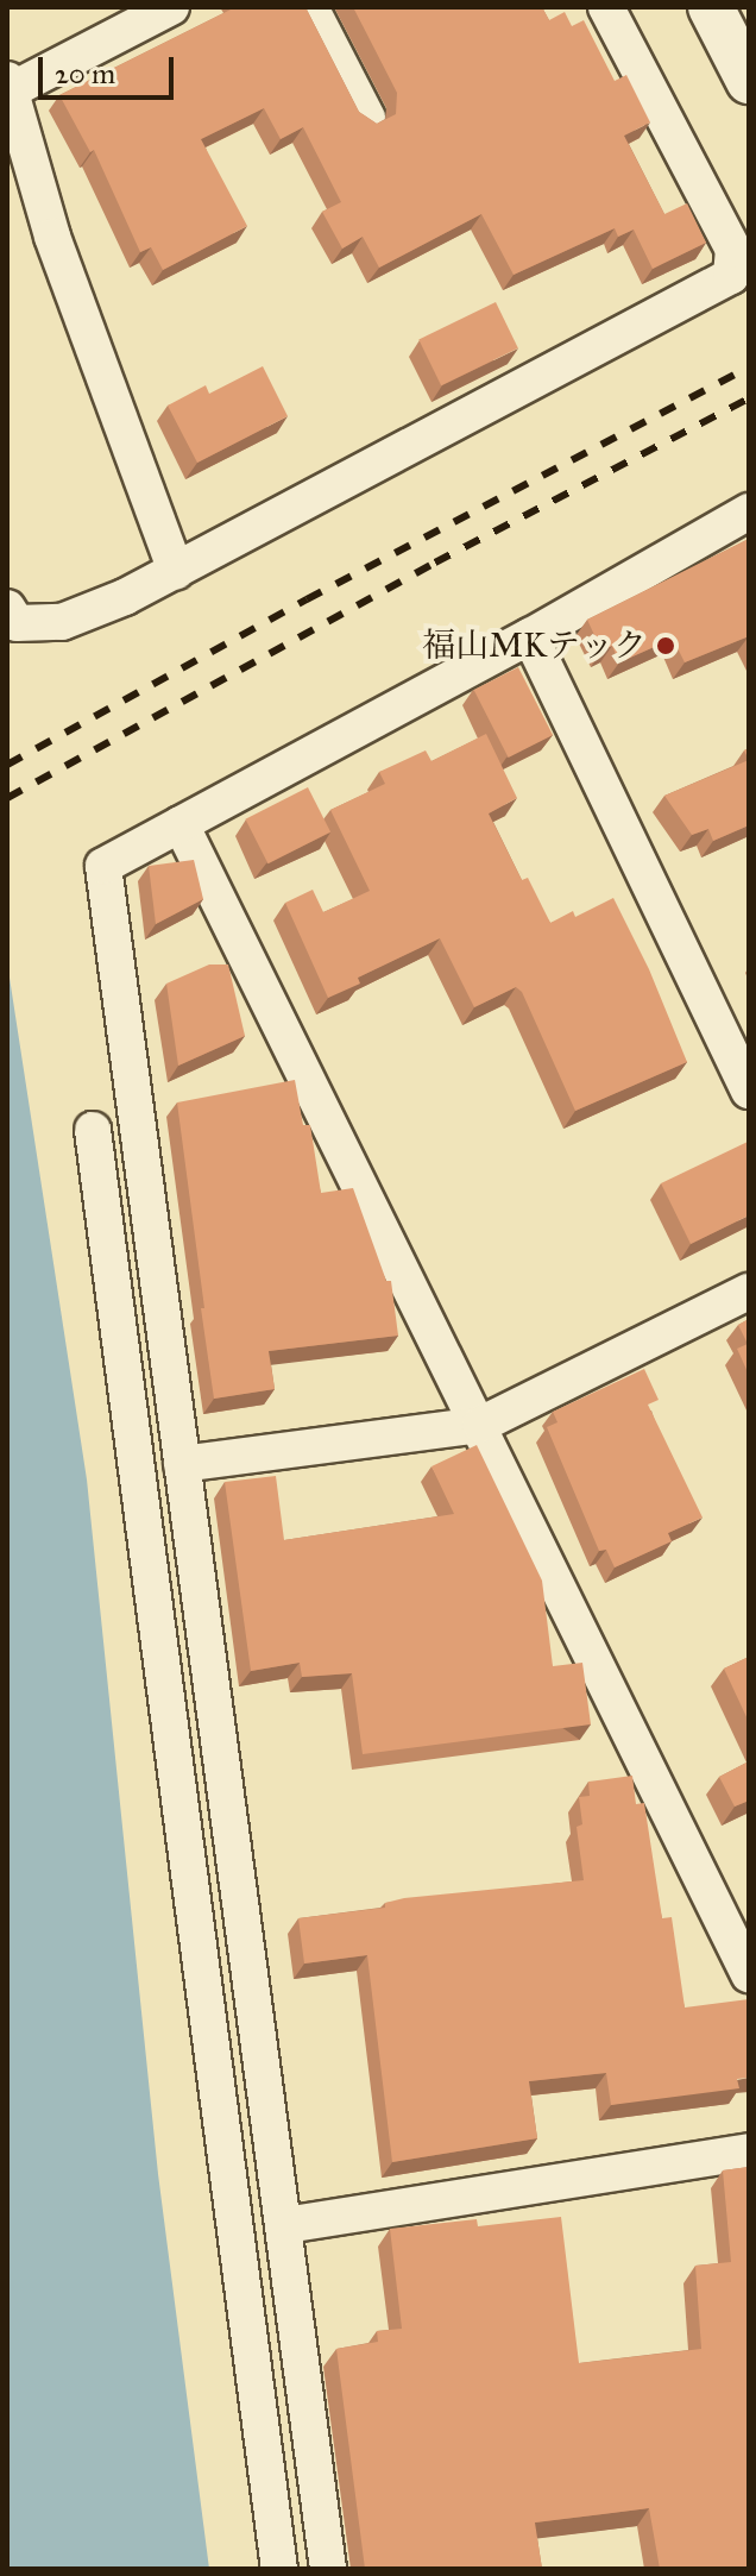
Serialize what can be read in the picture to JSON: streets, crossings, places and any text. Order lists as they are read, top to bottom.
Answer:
{
  "places": ["福山MKテック"],
  "scale_bar": "20 m"
}
